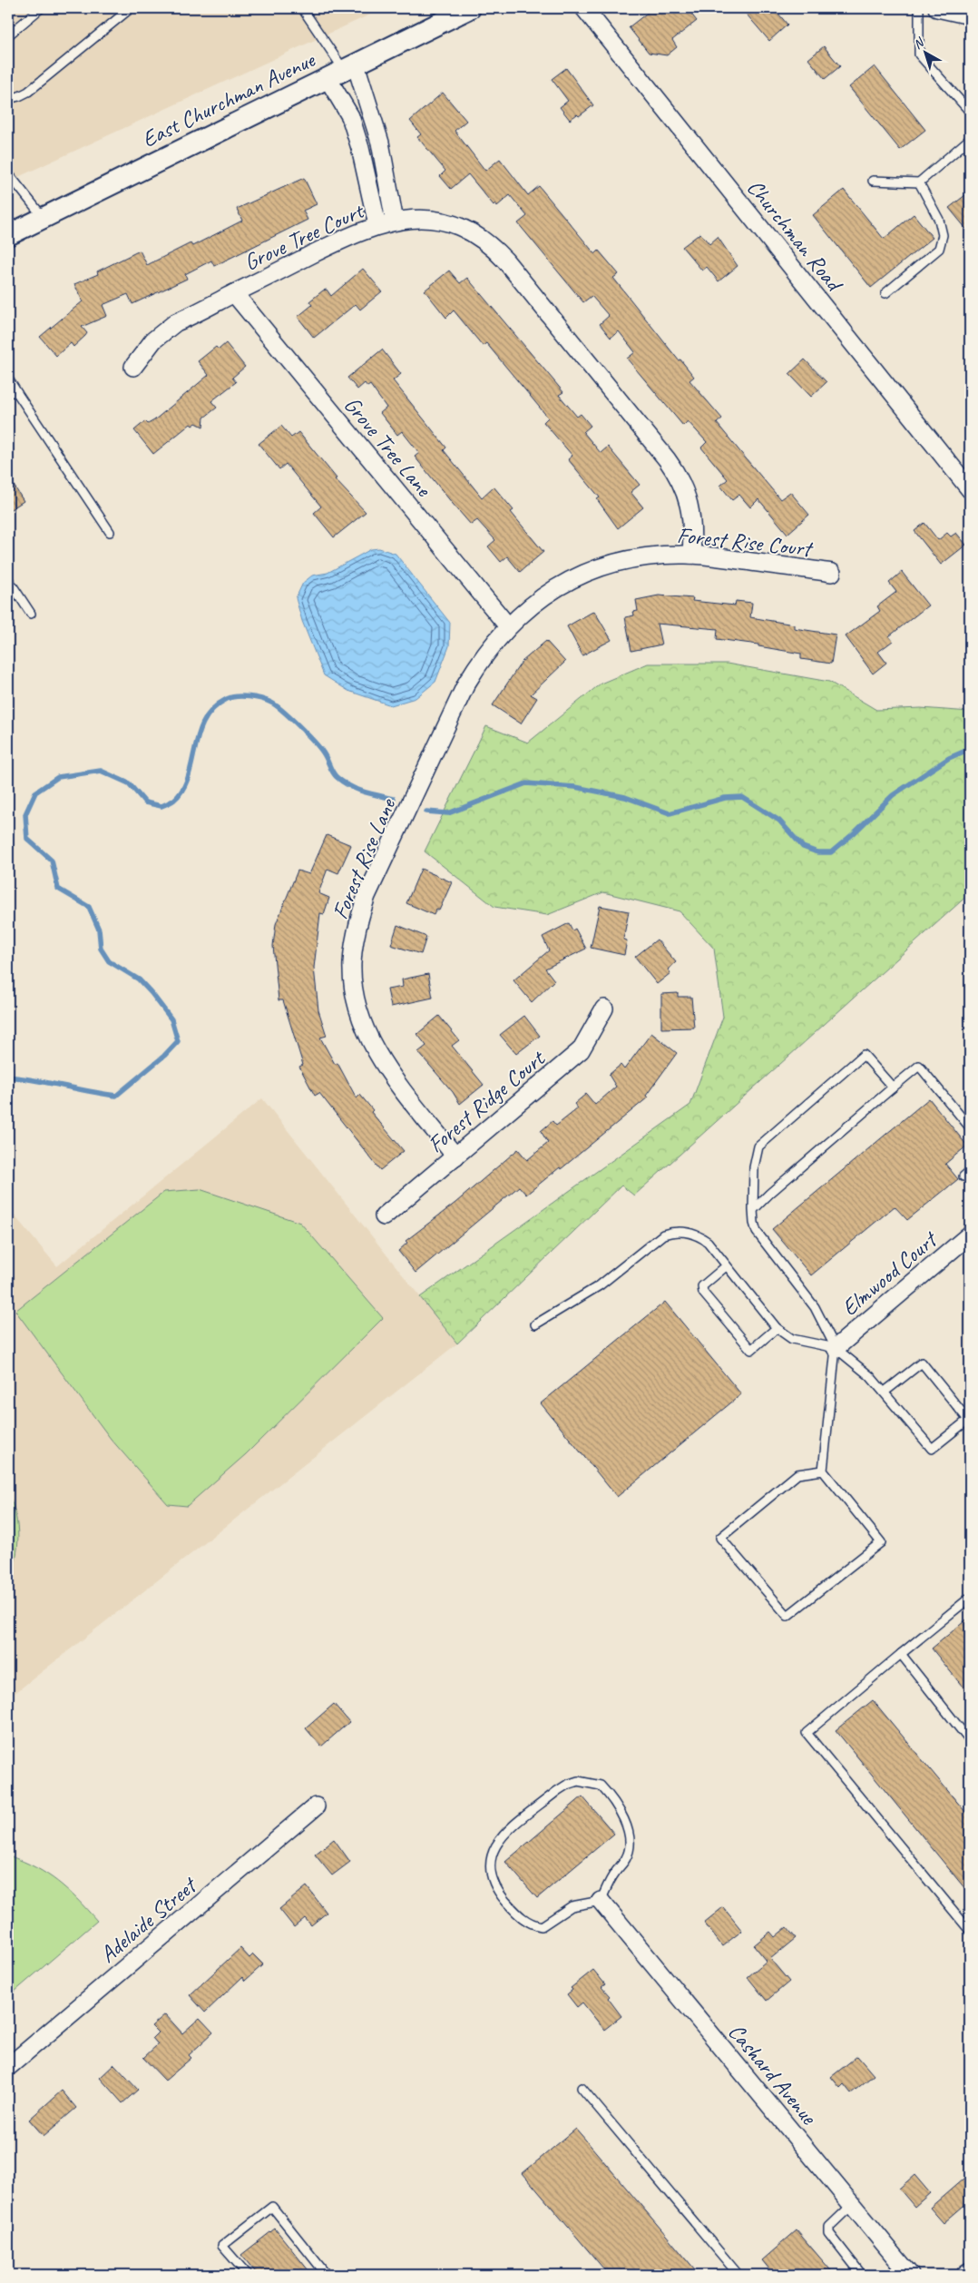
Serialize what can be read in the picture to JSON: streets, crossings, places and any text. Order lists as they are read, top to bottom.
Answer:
{
  "streets": {
    "street": [
      "East Churchman Avenue",
      "Churchman Road",
      "Grove Tree Court",
      "Grove Tree Lane",
      "Forest Rise Court",
      "Forest Rise Lane",
      "Forest Ridge Court",
      "Elmwood Court",
      "Adelaide Street",
      "Cashard Avenue"
    ]
  },
  "crossings": [
    ["Grove Tree Court", "Grove Tree Lane"],
    ["Grove Tree Court", "Forest Rise Court"],
    ["Grove Tree Lane", "Forest Rise Court"],
    ["Grove Tree Lane", "Forest Rise Lane"],
    ["Forest Rise Court", "Forest Rise Lane"],
    ["Forest Rise Lane", "Forest Ridge Court"]
  ],
  "north": "top left"
}
